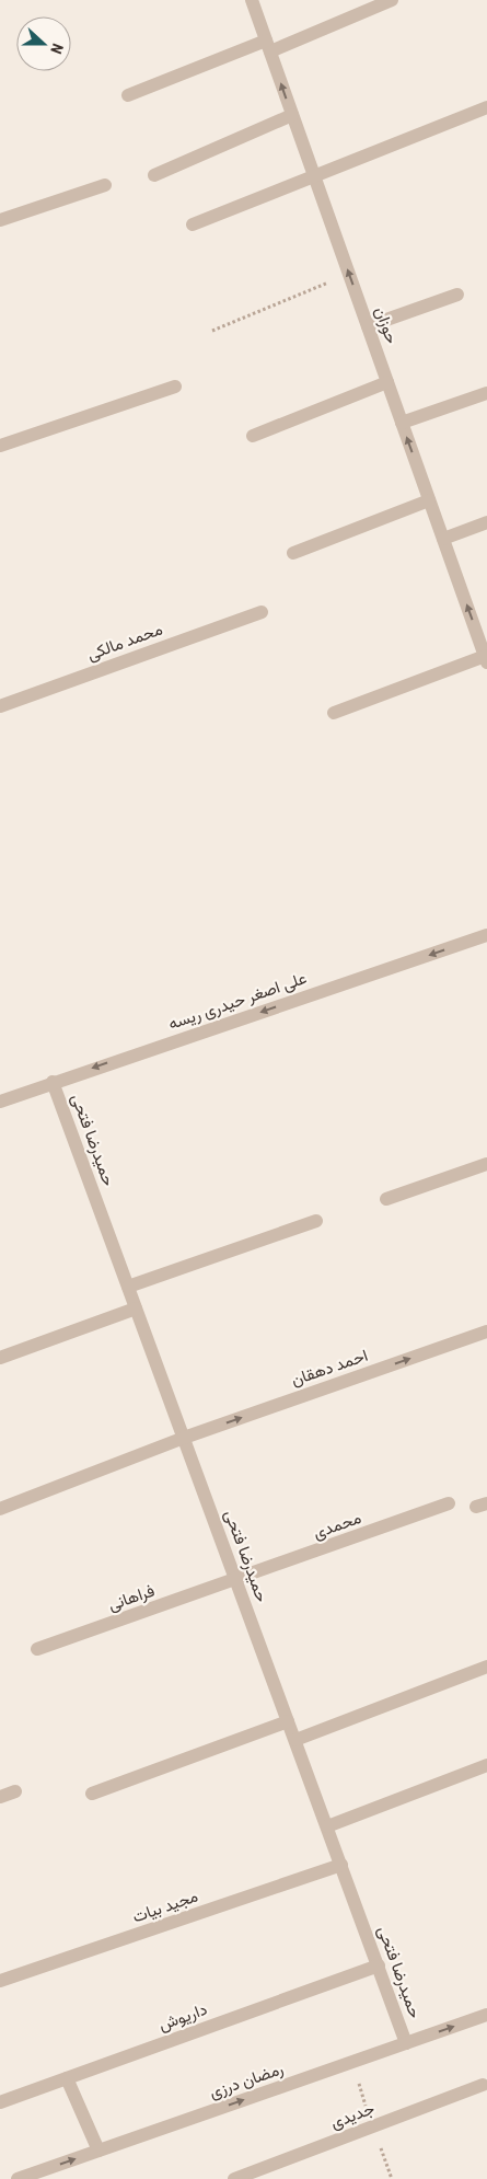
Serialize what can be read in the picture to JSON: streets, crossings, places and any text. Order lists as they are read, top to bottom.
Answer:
{
  "streets": {
    "street": [
      "حوزان",
      "محمد مالکی",
      "علی اصغر حیدری ریسه",
      "حمیدرضا فتحی",
      "احمد دهقان",
      "محمدی",
      "فراهانی",
      "مجید بیات",
      "داریوش",
      "رمضان درزی",
      "جدیدی"
    ]
  },
  "crossings": [
    ["علی اصغر حیدری ریسه", "حمیدرضا فتحی"],
    ["حمیدرضا فتحی", "احمد دهقان"],
    ["حمیدرضا فتحی", "محمدی"],
    ["حمیدرضا فتحی", "فراهانی"],
    ["حمیدرضا فتحی", "مجید بیات"],
    ["حمیدرضا فتحی", "داریوش"],
    ["حمیدرضا فتحی", "رمضان درزی"],
    ["محمدی", "فراهانی"]
  ],
  "one_way": [
    "حوزان",
    "علی اصغر حیدری ریسه",
    "احمد دهقان",
    "رمضان درزی"
  ],
  "north": "right"
}
